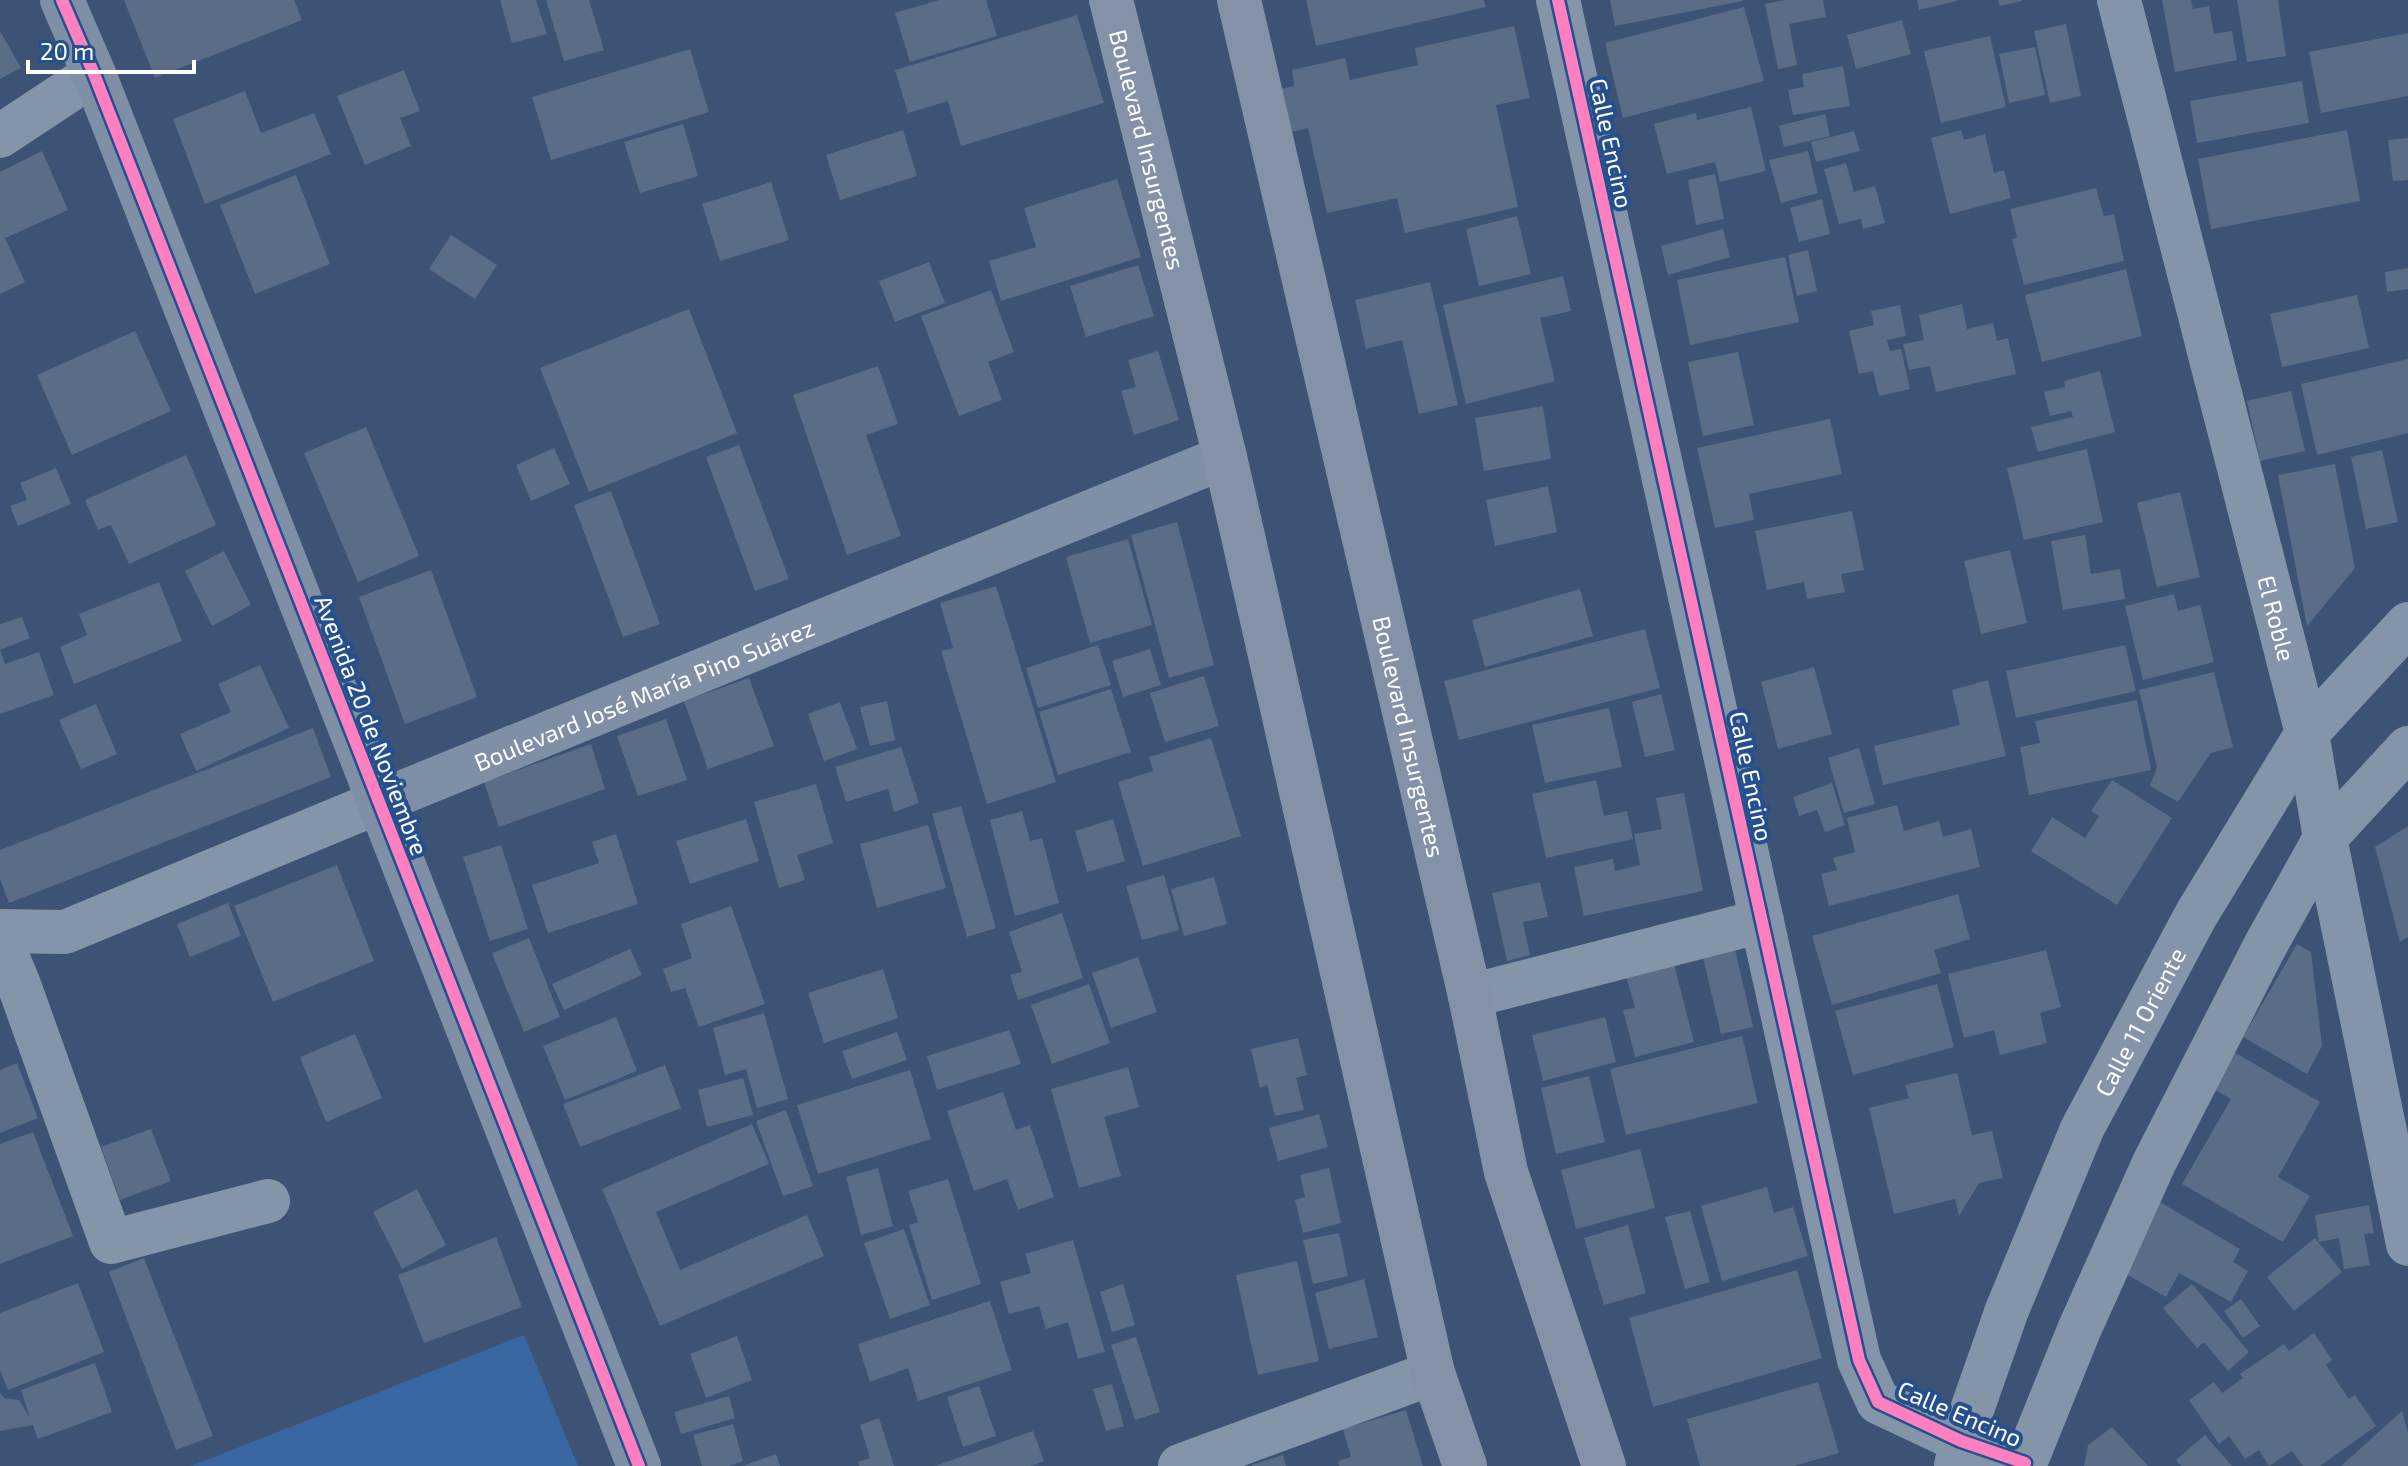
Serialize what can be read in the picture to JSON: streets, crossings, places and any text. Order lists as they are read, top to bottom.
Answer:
{
  "streets": {
    "main road": ["Boulevard Insurgentes"],
    "street": [
      "Calle Encino",
      "El Roble",
      "Boulevard José María Pino Suárez",
      "Avenida 20 de Noviembre",
      "Calle 11 Oriente"
    ]
  },
  "crossings": [
    ["Calle Encino", "Calle 11 Oriente"],
    ["Boulevard Insurgentes", "Boulevard José María Pino Suárez"],
    ["El Roble", "Calle 11 Oriente"],
    ["Boulevard José María Pino Suárez", "Avenida 20 de Noviembre"]
  ],
  "scale_bar": "20 m"
}
